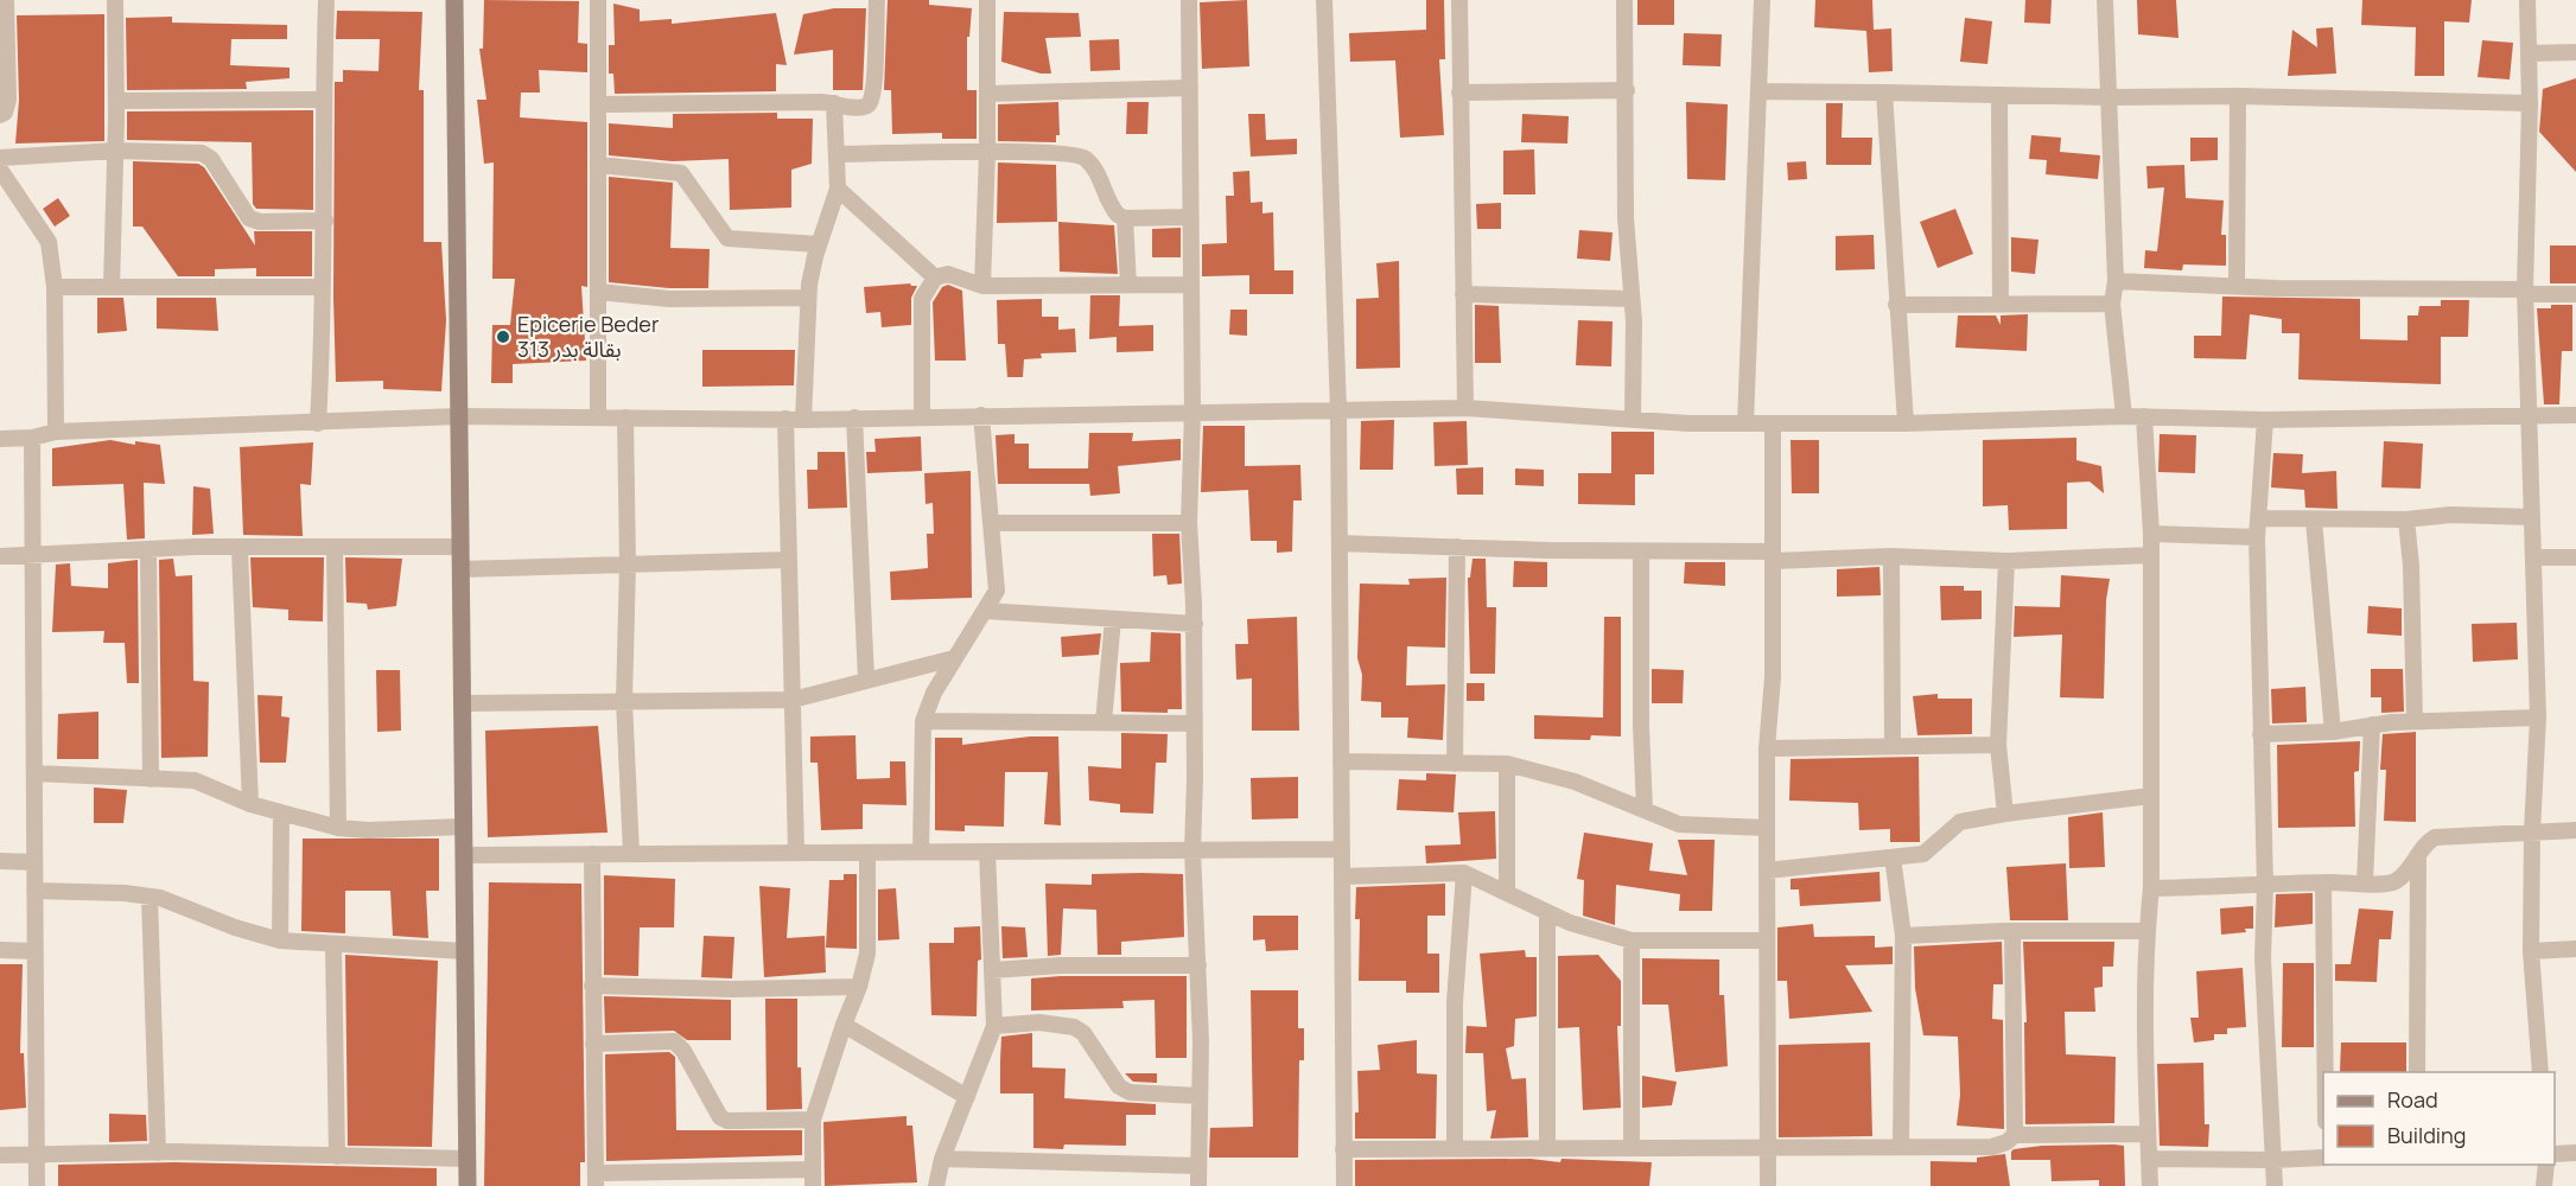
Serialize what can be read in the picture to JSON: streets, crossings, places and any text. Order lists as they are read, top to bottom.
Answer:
{
  "places": ["Epicerie Beder 313 بقالة بدر"],
  "legend": ["Road", "Building"]
}
